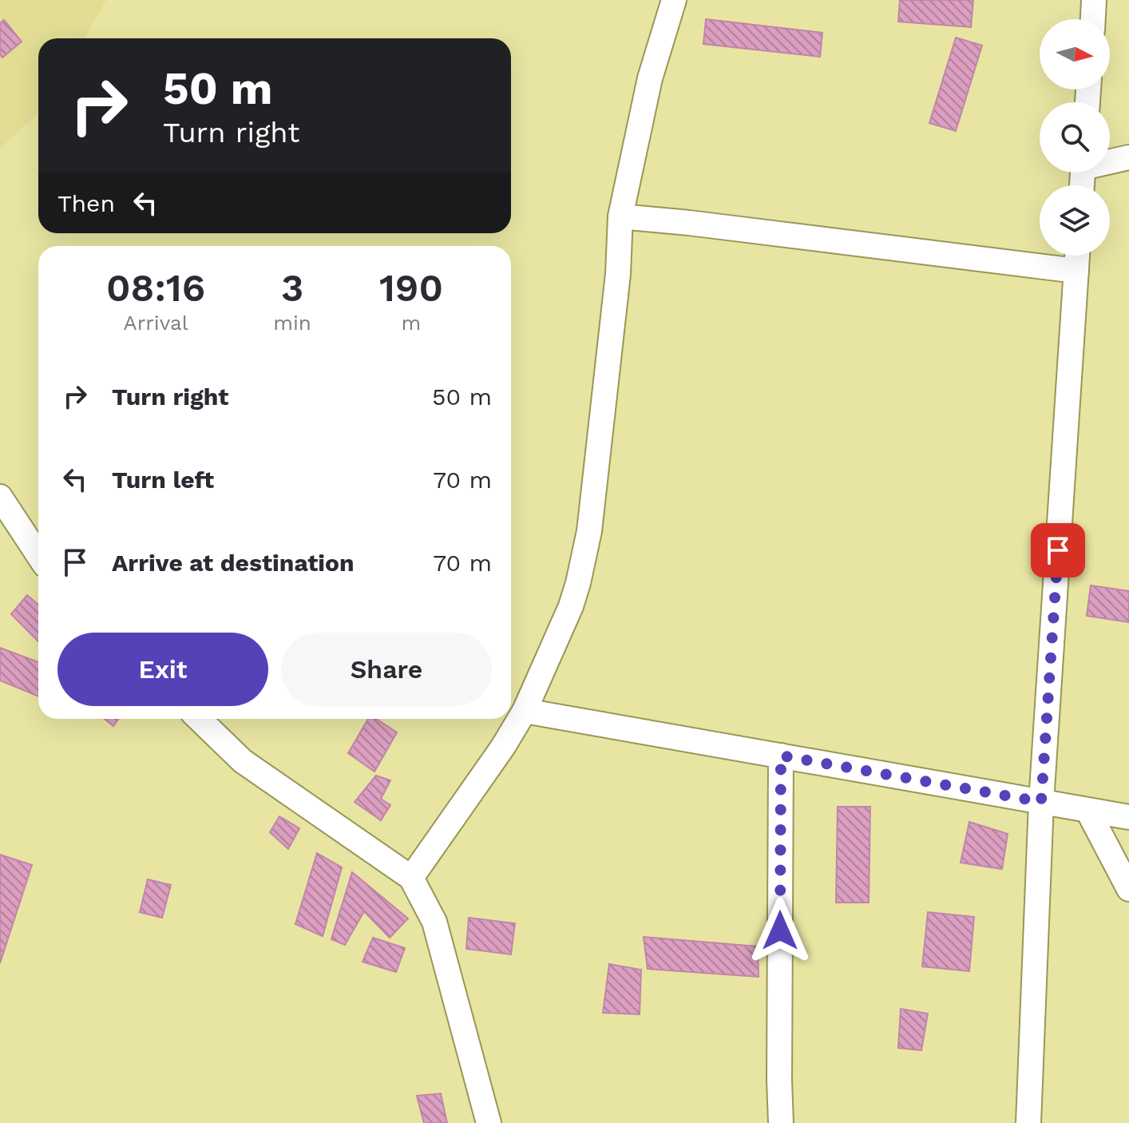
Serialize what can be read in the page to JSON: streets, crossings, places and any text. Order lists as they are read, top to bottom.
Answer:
{
  "north": "right",
  "page": {
    "turn": ["50 m", "Turn right"],
    "then": "Then",
    "eta": [
      "08:16",
      "Arrival",
      "3",
      "min",
      "190",
      "m"
    ],
    "list": [
      {
        "name": "Turn right",
        "value": "50 m"
      },
      {
        "name": "Turn left",
        "value": "70 m"
      },
      {
        "name": "Arrive at destination",
        "value": "70 m"
      }
    ],
    "buttons": ["Exit", "Share"]
  }
}
